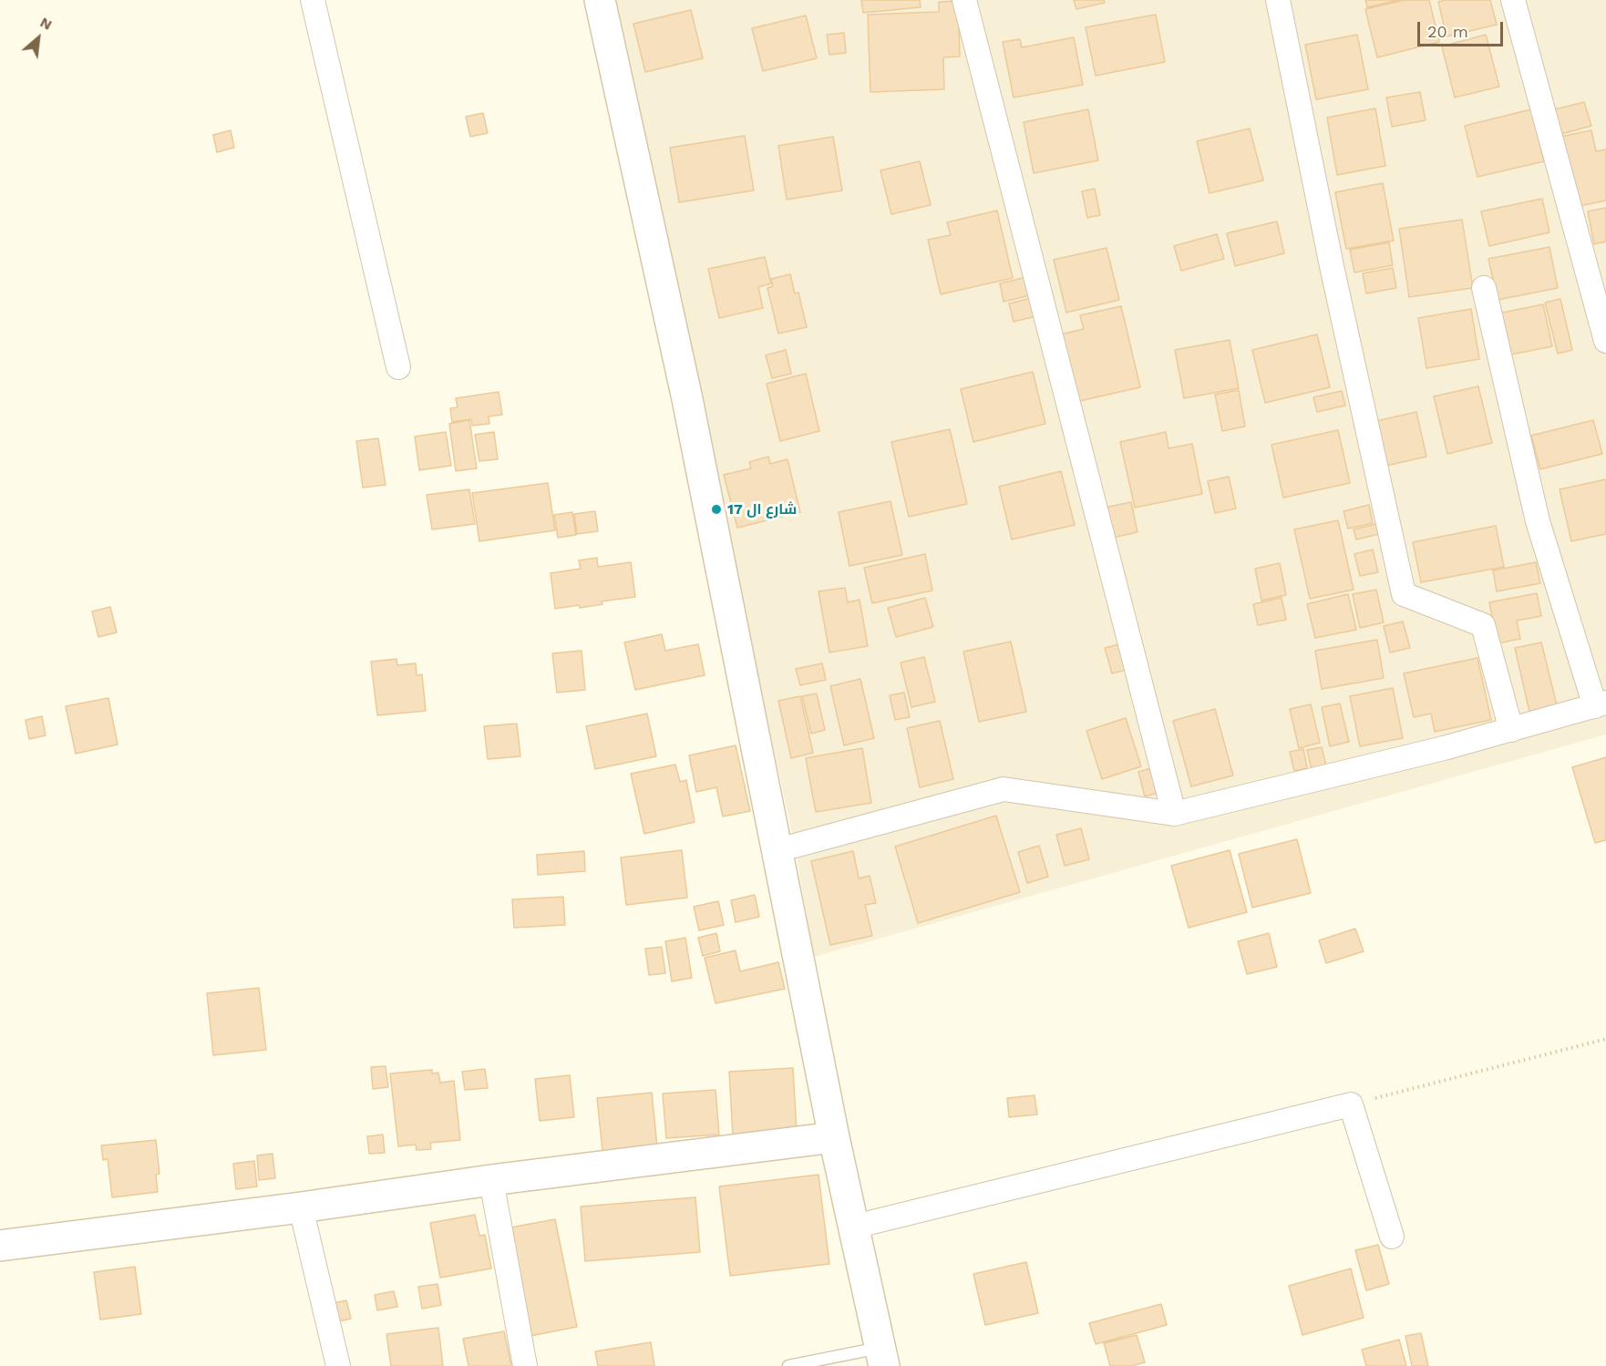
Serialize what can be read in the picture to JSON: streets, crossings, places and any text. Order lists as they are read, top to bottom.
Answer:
{
  "places": ["شارع ال 17"],
  "scale_bar": "20 m",
  "north": "top right"
}
